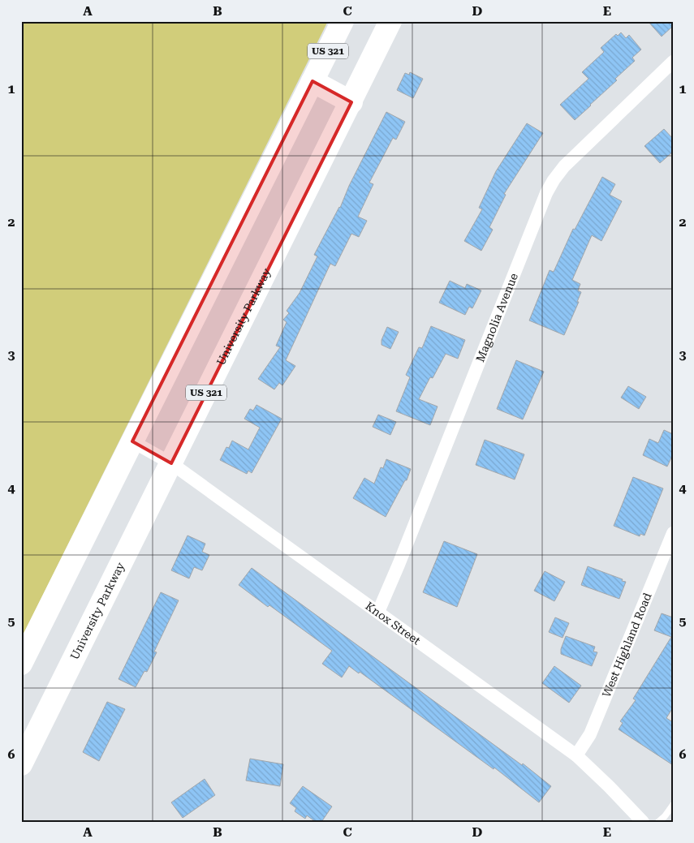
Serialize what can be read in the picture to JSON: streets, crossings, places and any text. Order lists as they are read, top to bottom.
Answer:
{
  "streets": {
    "highway": ["US 321", "University Parkway"],
    "street": ["Magnolia Avenue", "Knox Street", "West Highland Road"]
  },
  "crossings": [
    ["US 321", "Knox Street"],
    ["University Parkway", "Knox Street"],
    ["Magnolia Avenue", "Knox Street"],
    ["Knox Street", "West Highland Road"]
  ],
  "grid": {
    "columns": [
      "A",
      "B",
      "C",
      "D",
      "E"
    ],
    "rows": [
      "1",
      "2",
      "3",
      "4",
      "5",
      "6"
    ]
  }
}
